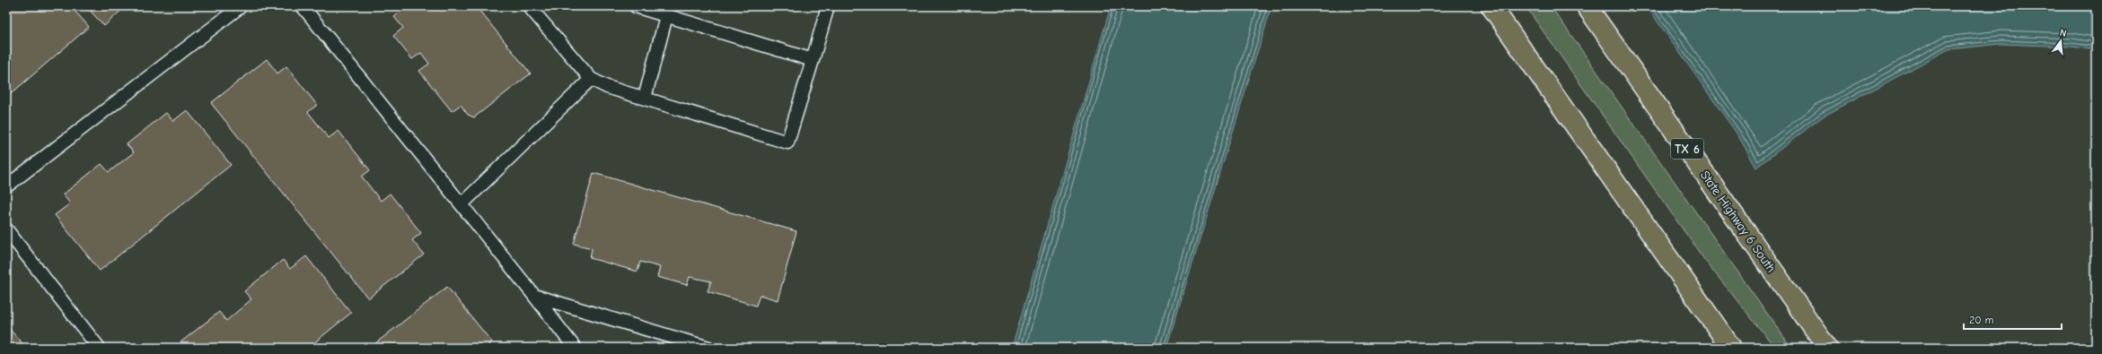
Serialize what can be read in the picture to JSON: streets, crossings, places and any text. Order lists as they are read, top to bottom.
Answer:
{
  "streets": {
    "highway": ["TX 6", "State Highway 6 South"]
  },
  "scale_bar": "20 m",
  "north": "top"
}
